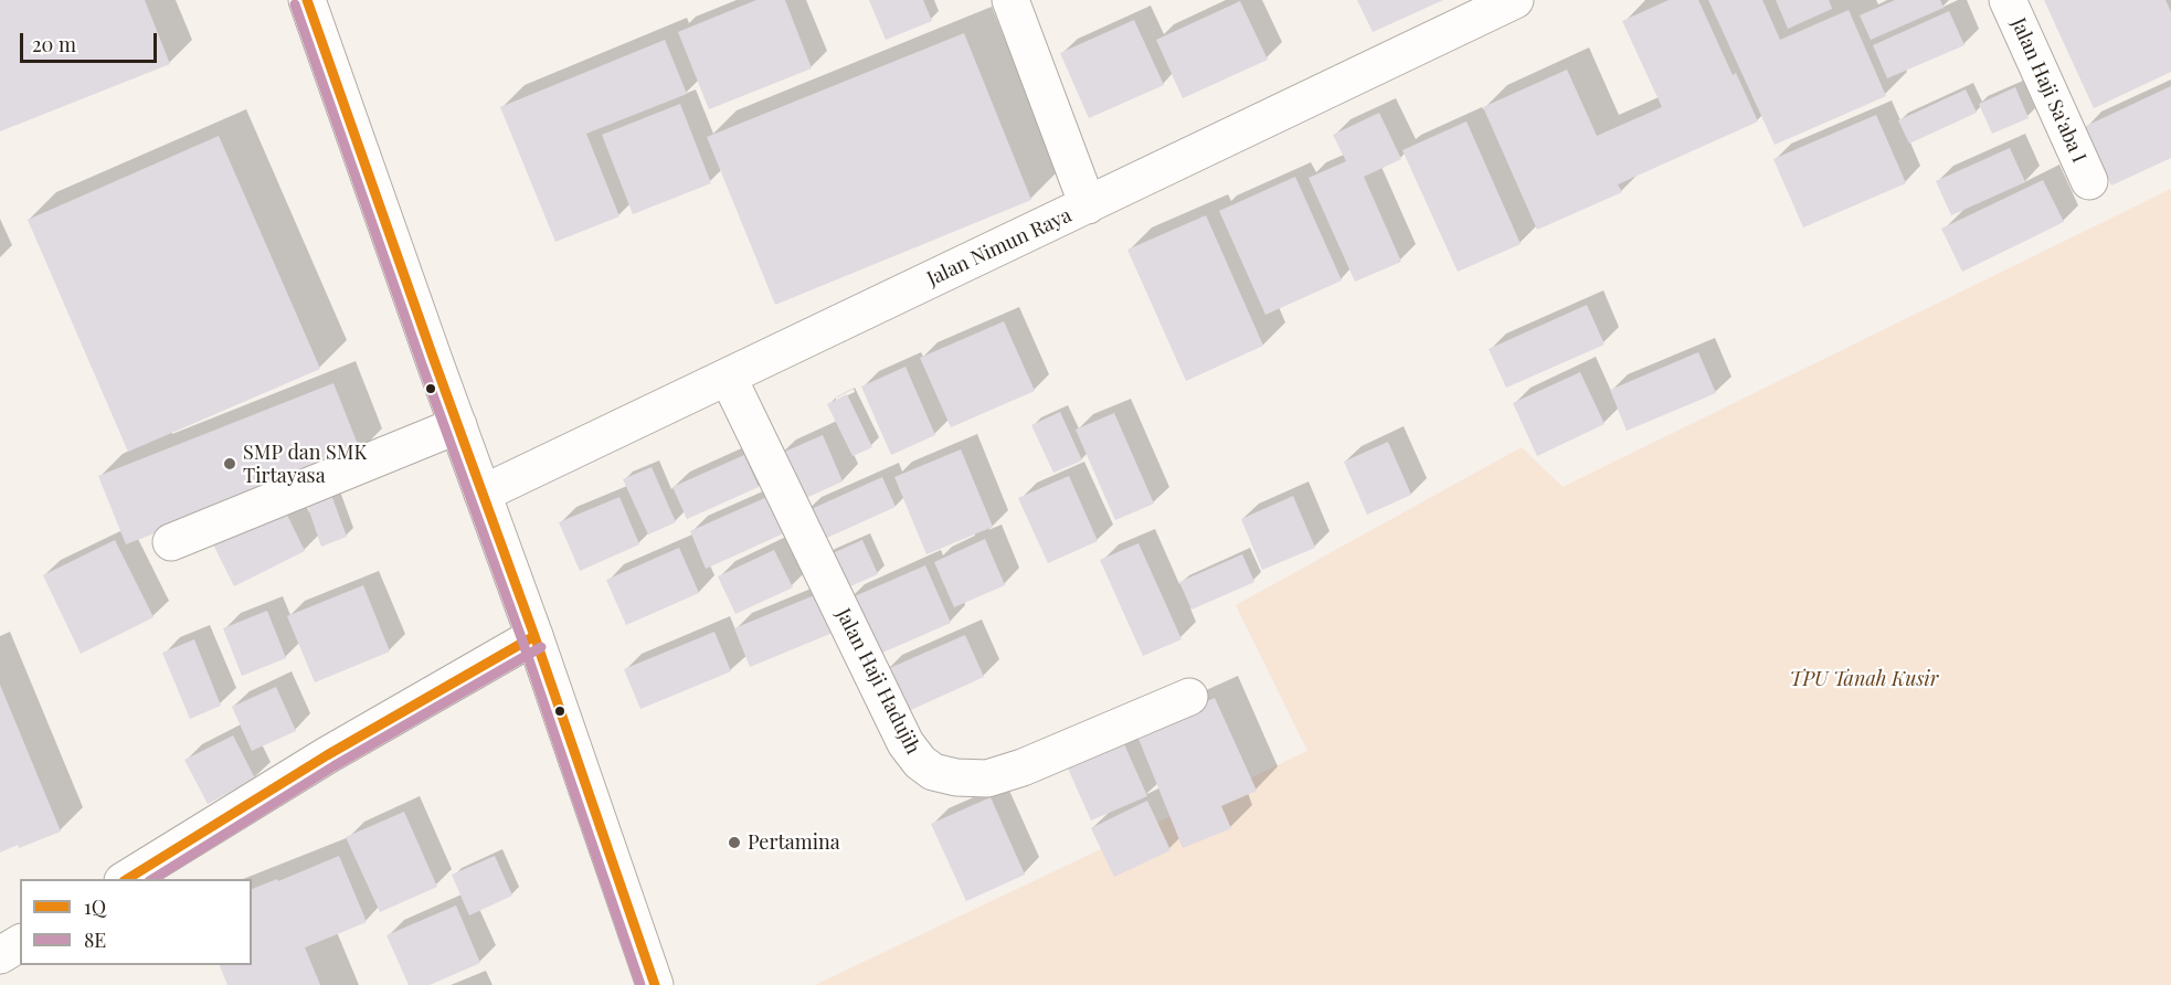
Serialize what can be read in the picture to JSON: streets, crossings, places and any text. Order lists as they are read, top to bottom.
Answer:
{
  "streets": {
    "street": ["Jalan Haji Sa'aba I", "Jalan Nimun Raya", "Jalan Haji Hadujih"]
  },
  "crossings": [
    ["Jalan Nimun Raya", "Jalan Haji Hadujih"]
  ],
  "parks": ["TPU Tanah Kusir"],
  "places": ["SMP dan SMK Tirtayasa", "Pertamina"],
  "lines": ["transit line 1Q", "transit line 8E"],
  "legend": ["1Q", "8E"],
  "scale_bar": "20 m"
}
